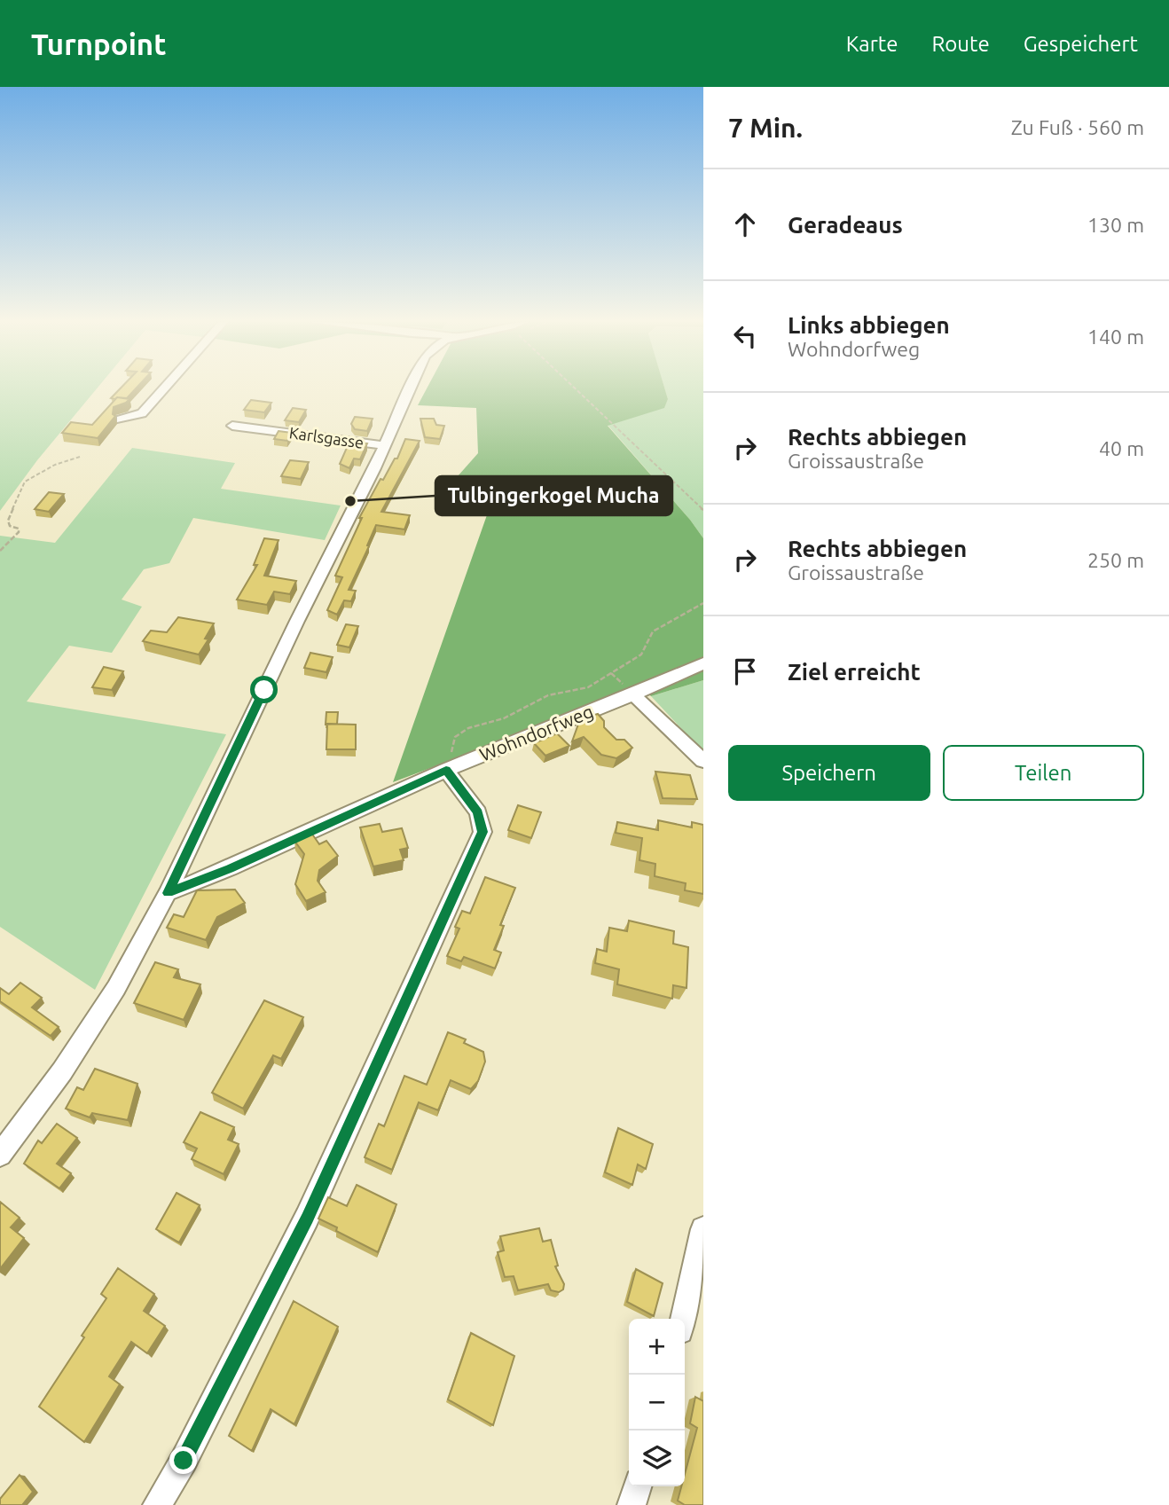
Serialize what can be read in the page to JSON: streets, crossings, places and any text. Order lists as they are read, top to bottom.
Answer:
{
  "streets": {
    "street": ["Karlsgasse", "Wohndorfweg"]
  },
  "places": ["Tulbingerkogel Mucha"],
  "page": {
    "header": "Turnpoint",
    "nav": ["Karte", "Route", "Gespeichert"],
    "heading": ["7 Min.", "Zu Fuß · 560 m"],
    "list": [
      ["Geradeaus", "130 m"],
      ["Links abbiegen", "Wohndorfweg", "140 m"],
      ["Rechts abbiegen", "Groissaustraße", "40 m"],
      ["Rechts abbiegen", "Groissaustraße", "250 m"],
      "Ziel erreicht"
    ],
    "buttons": ["Speichern", "Teilen"],
    "map_buttons": ["+", "−"]
  }
}
